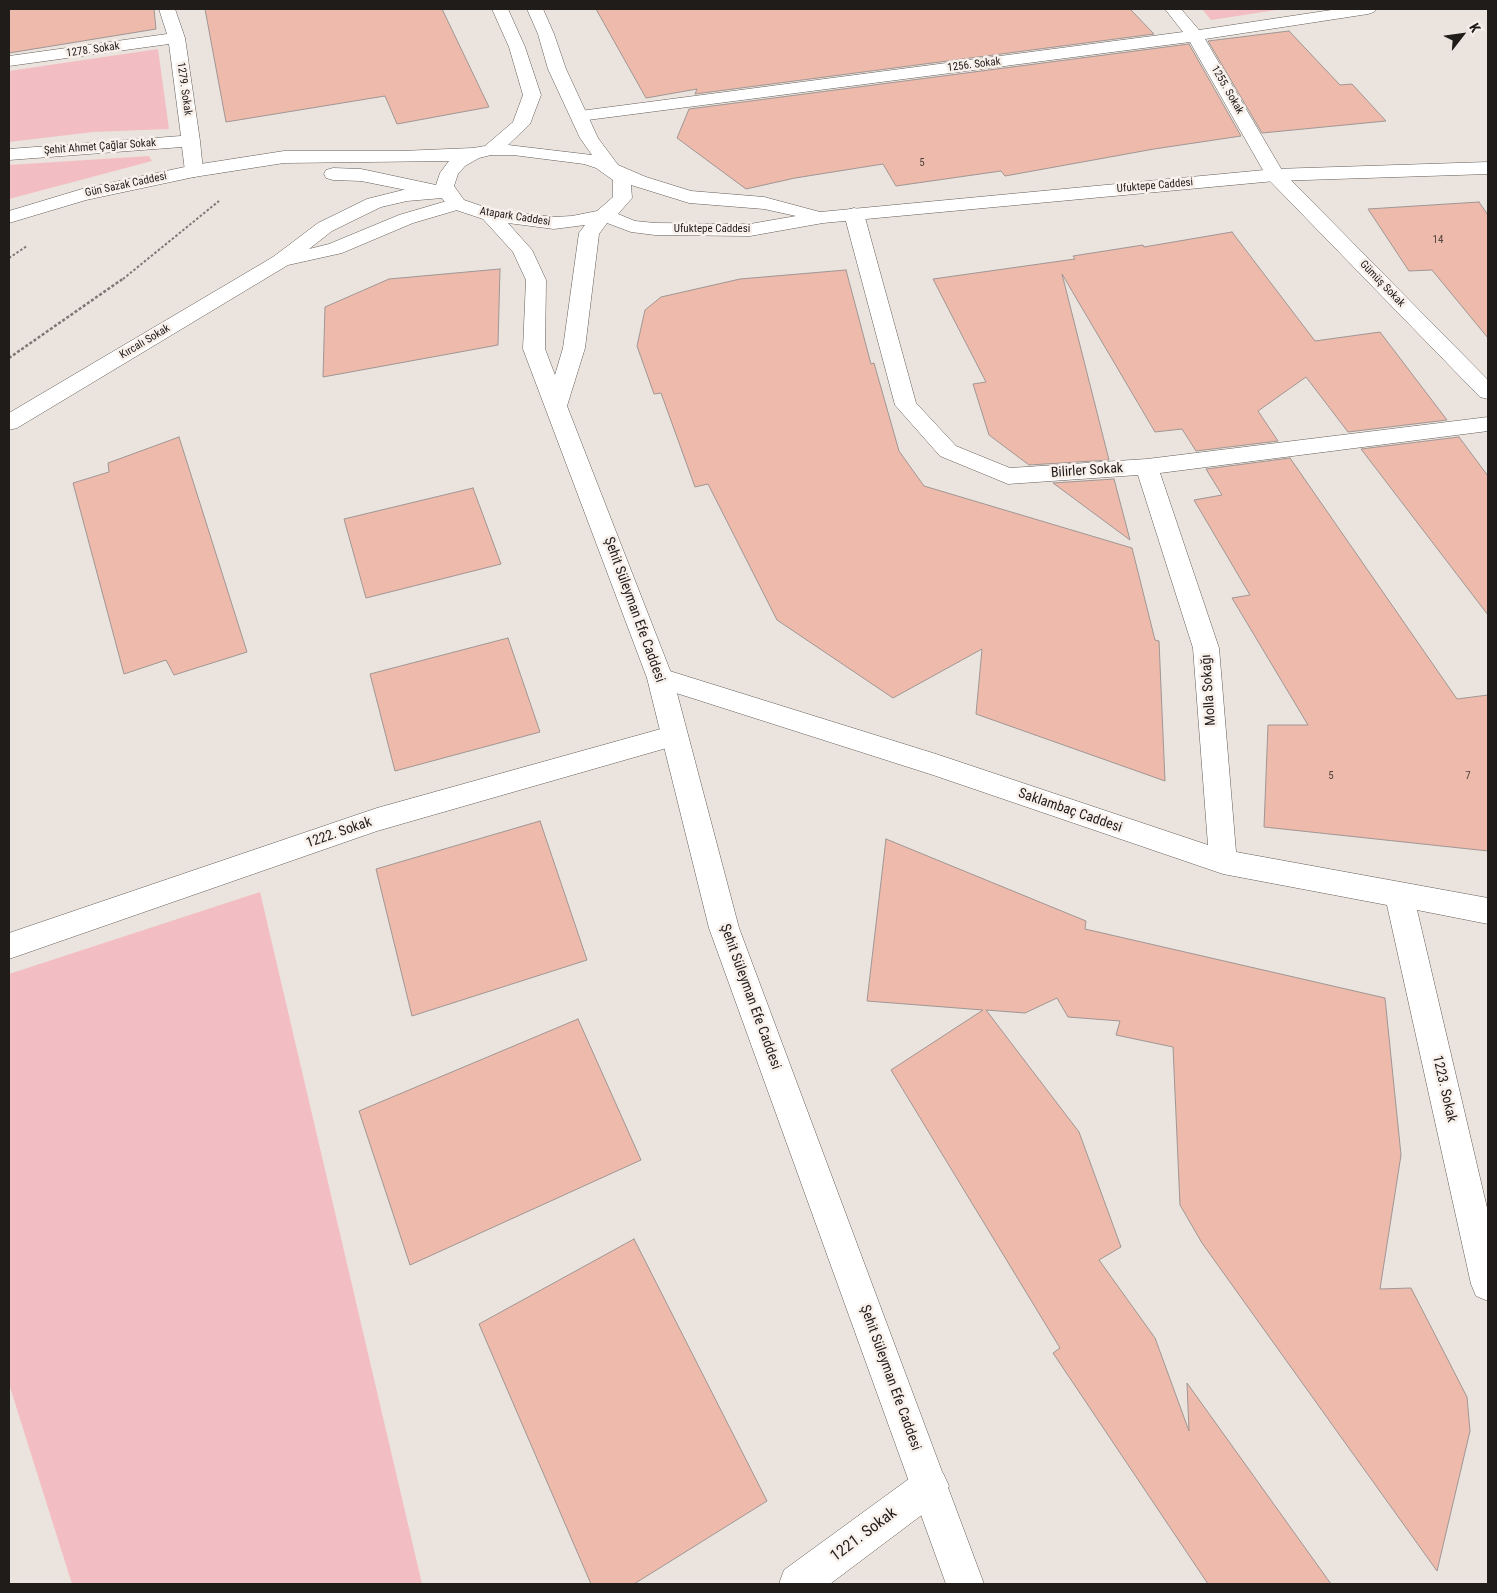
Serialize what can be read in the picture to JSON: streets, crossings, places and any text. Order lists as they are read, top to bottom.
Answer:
{
  "streets": {
    "street": [
      "1278. Sokak",
      "1256. Sokak",
      "1279. Sokak",
      "1255. Sokak",
      "Şehit Ahmet Çağlar Sokak",
      "Gün Sazak Caddesi",
      "Ufuktepe Caddesi",
      "Atapark Caddesi",
      "Gümüş Sokak",
      "Kırcalı Sokak",
      "Bilirler Sokak",
      "Şehit Süleyman Efe Caddesi",
      "Molla Sokağı",
      "Saklambaç Caddesi",
      "1222. Sokak",
      "1223. Sokak",
      "1221. Sokak"
    ]
  },
  "crossings": [
    ["1278. Sokak", "1279. Sokak"],
    ["1256. Sokak", "1255. Sokak"],
    ["1256. Sokak", "Atapark Caddesi"],
    ["1279. Sokak", "Şehit Ahmet Çağlar Sokak"],
    ["1279. Sokak", "Gün Sazak Caddesi"],
    ["1255. Sokak", "Ufuktepe Caddesi"],
    ["1255. Sokak", "Gümüş Sokak"],
    ["Gün Sazak Caddesi", "Atapark Caddesi"],
    ["Gün Sazak Caddesi", "Kırcalı Sokak"],
    ["Ufuktepe Caddesi", "Atapark Caddesi"],
    ["Ufuktepe Caddesi", "Gümüş Sokak"],
    ["Ufuktepe Caddesi", "Bilirler Sokak"],
    ["Atapark Caddesi", "Kırcalı Sokak"],
    ["Atapark Caddesi", "Şehit Süleyman Efe Caddesi"],
    ["Bilirler Sokak", "Molla Sokağı"],
    ["Şehit Süleyman Efe Caddesi", "Saklambaç Caddesi"],
    ["Şehit Süleyman Efe Caddesi", "1222. Sokak"],
    ["Şehit Süleyman Efe Caddesi", "1221. Sokak"],
    ["Molla Sokağı", "Saklambaç Caddesi"],
    ["Saklambaç Caddesi", "1223. Sokak"]
  ],
  "house_numbers": [
    "5",
    "14",
    "5",
    "7"
  ],
  "north": "top right"
}
